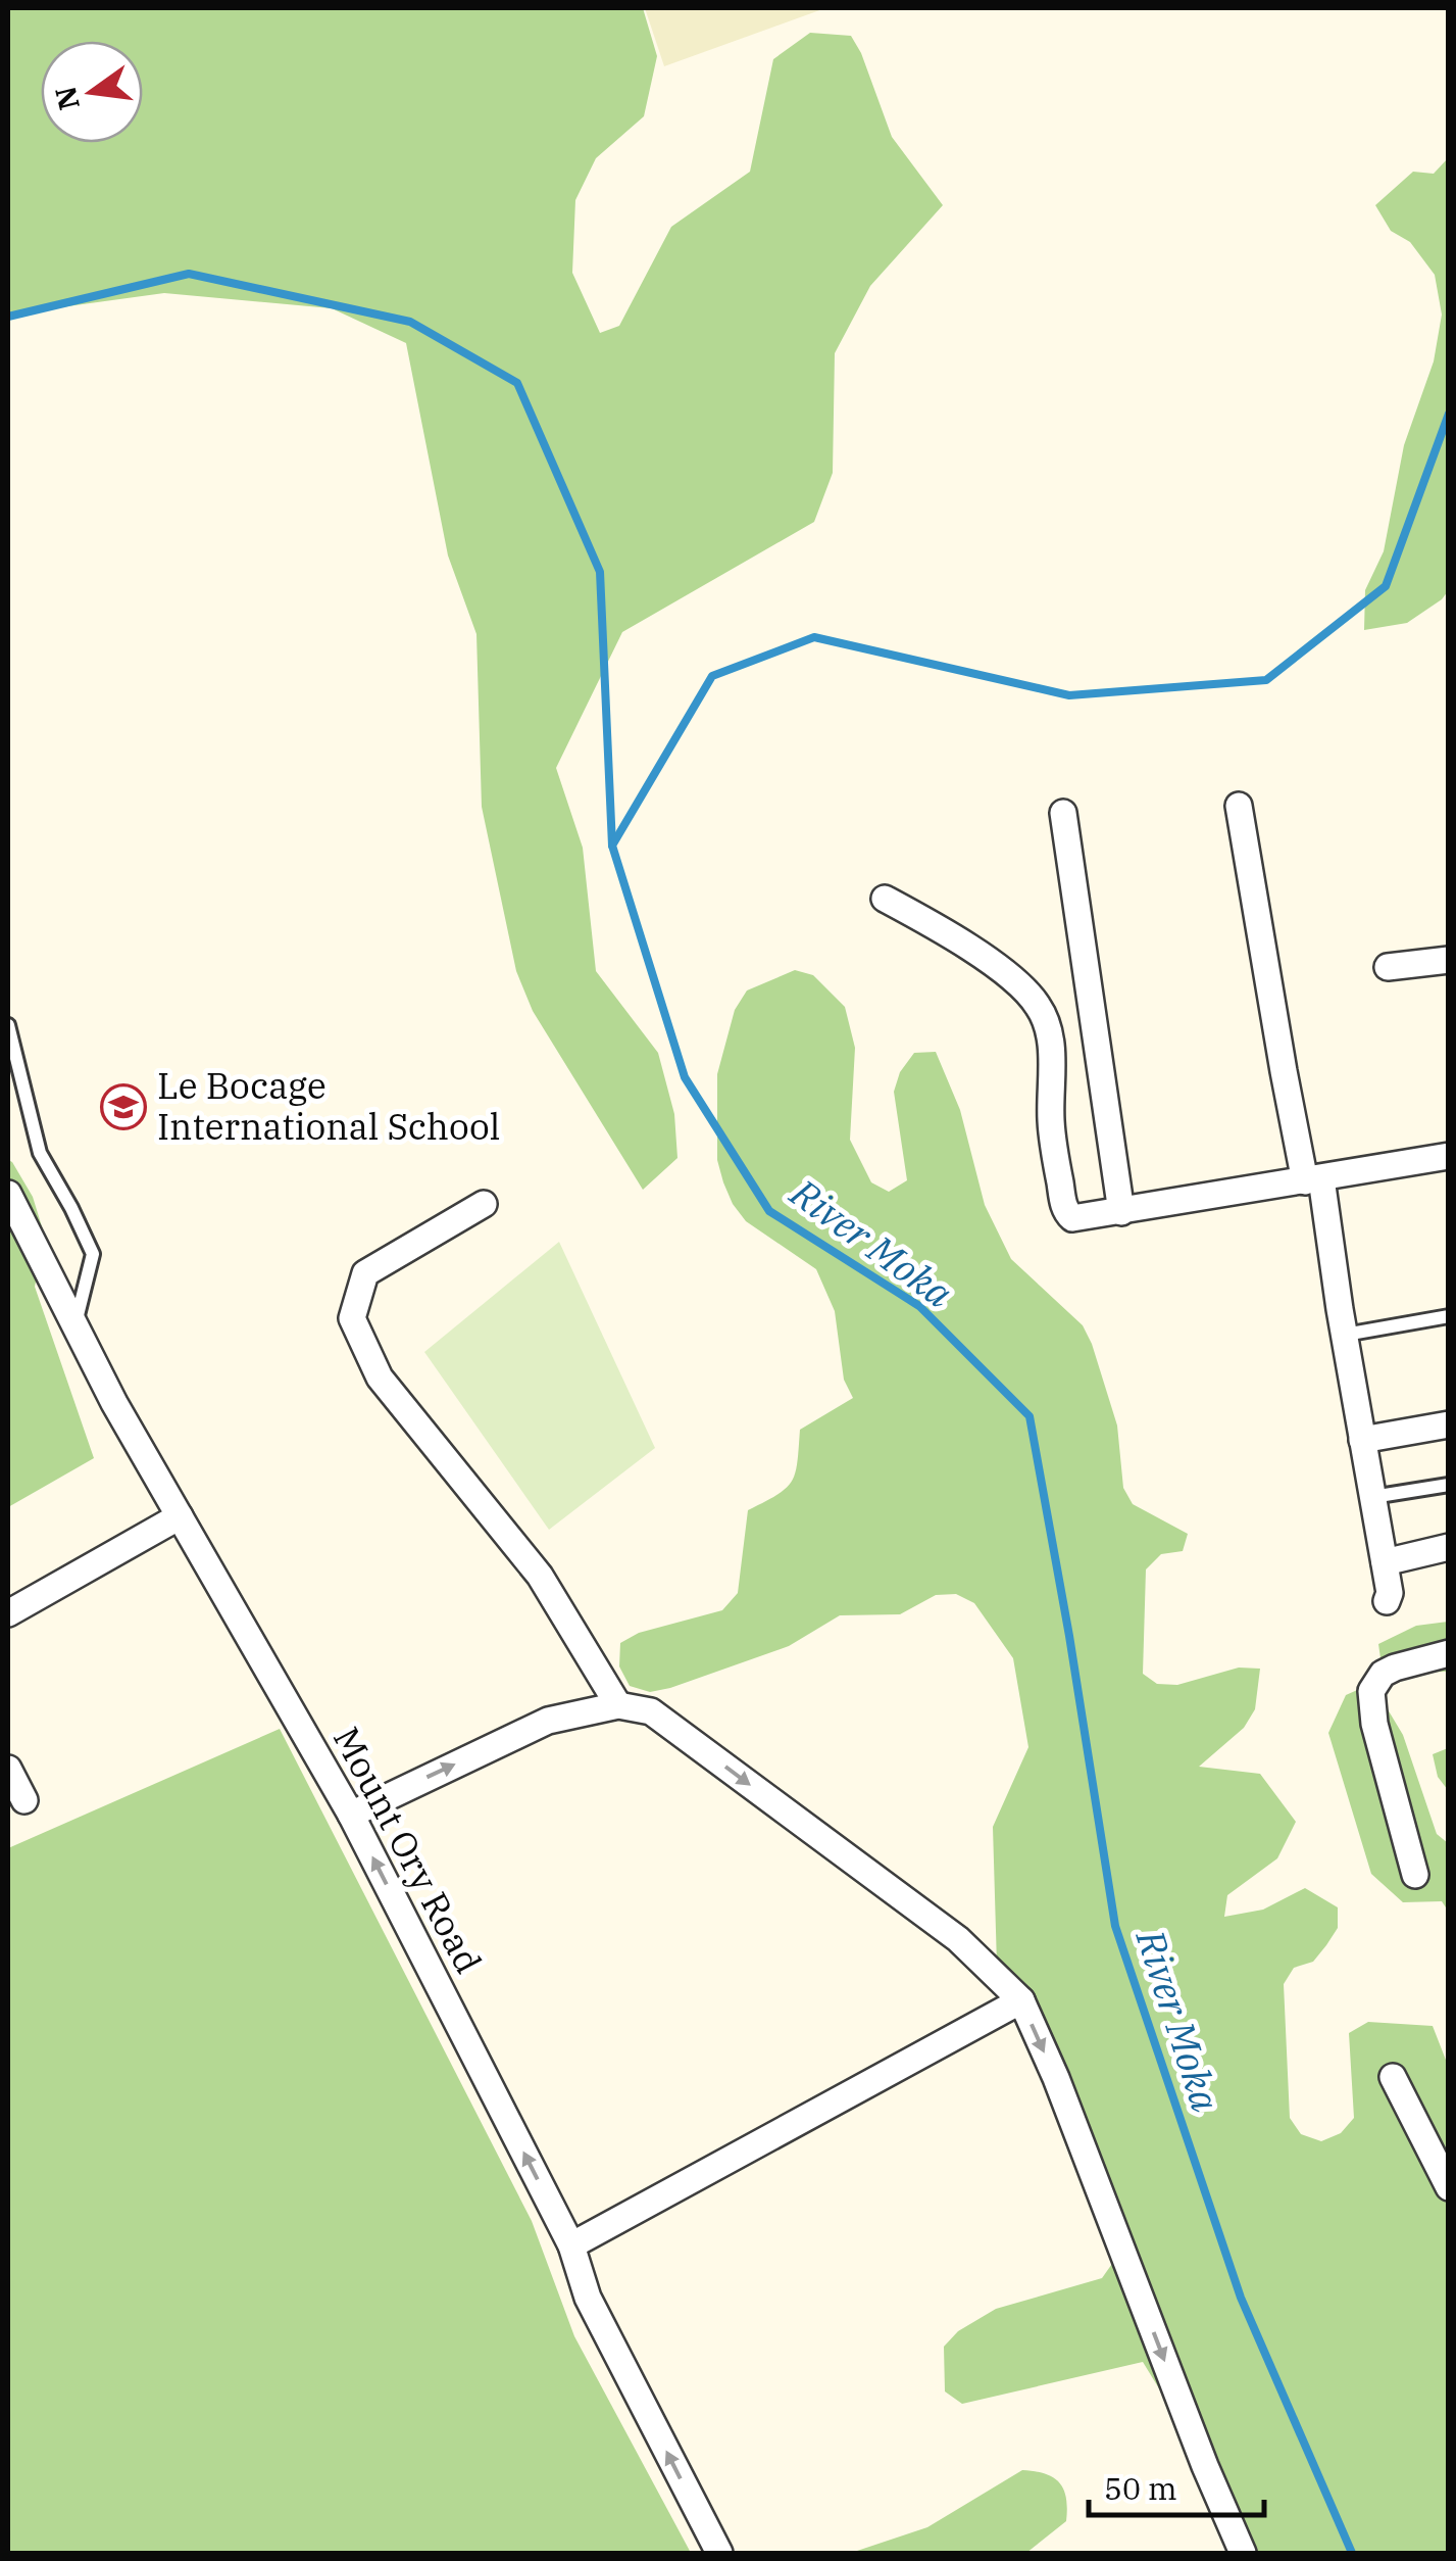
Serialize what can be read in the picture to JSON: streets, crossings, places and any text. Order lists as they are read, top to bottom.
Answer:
{
  "streets": {
    "street": ["Mount Ory Road"]
  },
  "one_way": ["Mount Ory Road"],
  "water": ["River Moka"],
  "places": {
    "school or university": ["Le Bocage International School"]
  },
  "scale_bar": "50 m",
  "north": "left"
}
